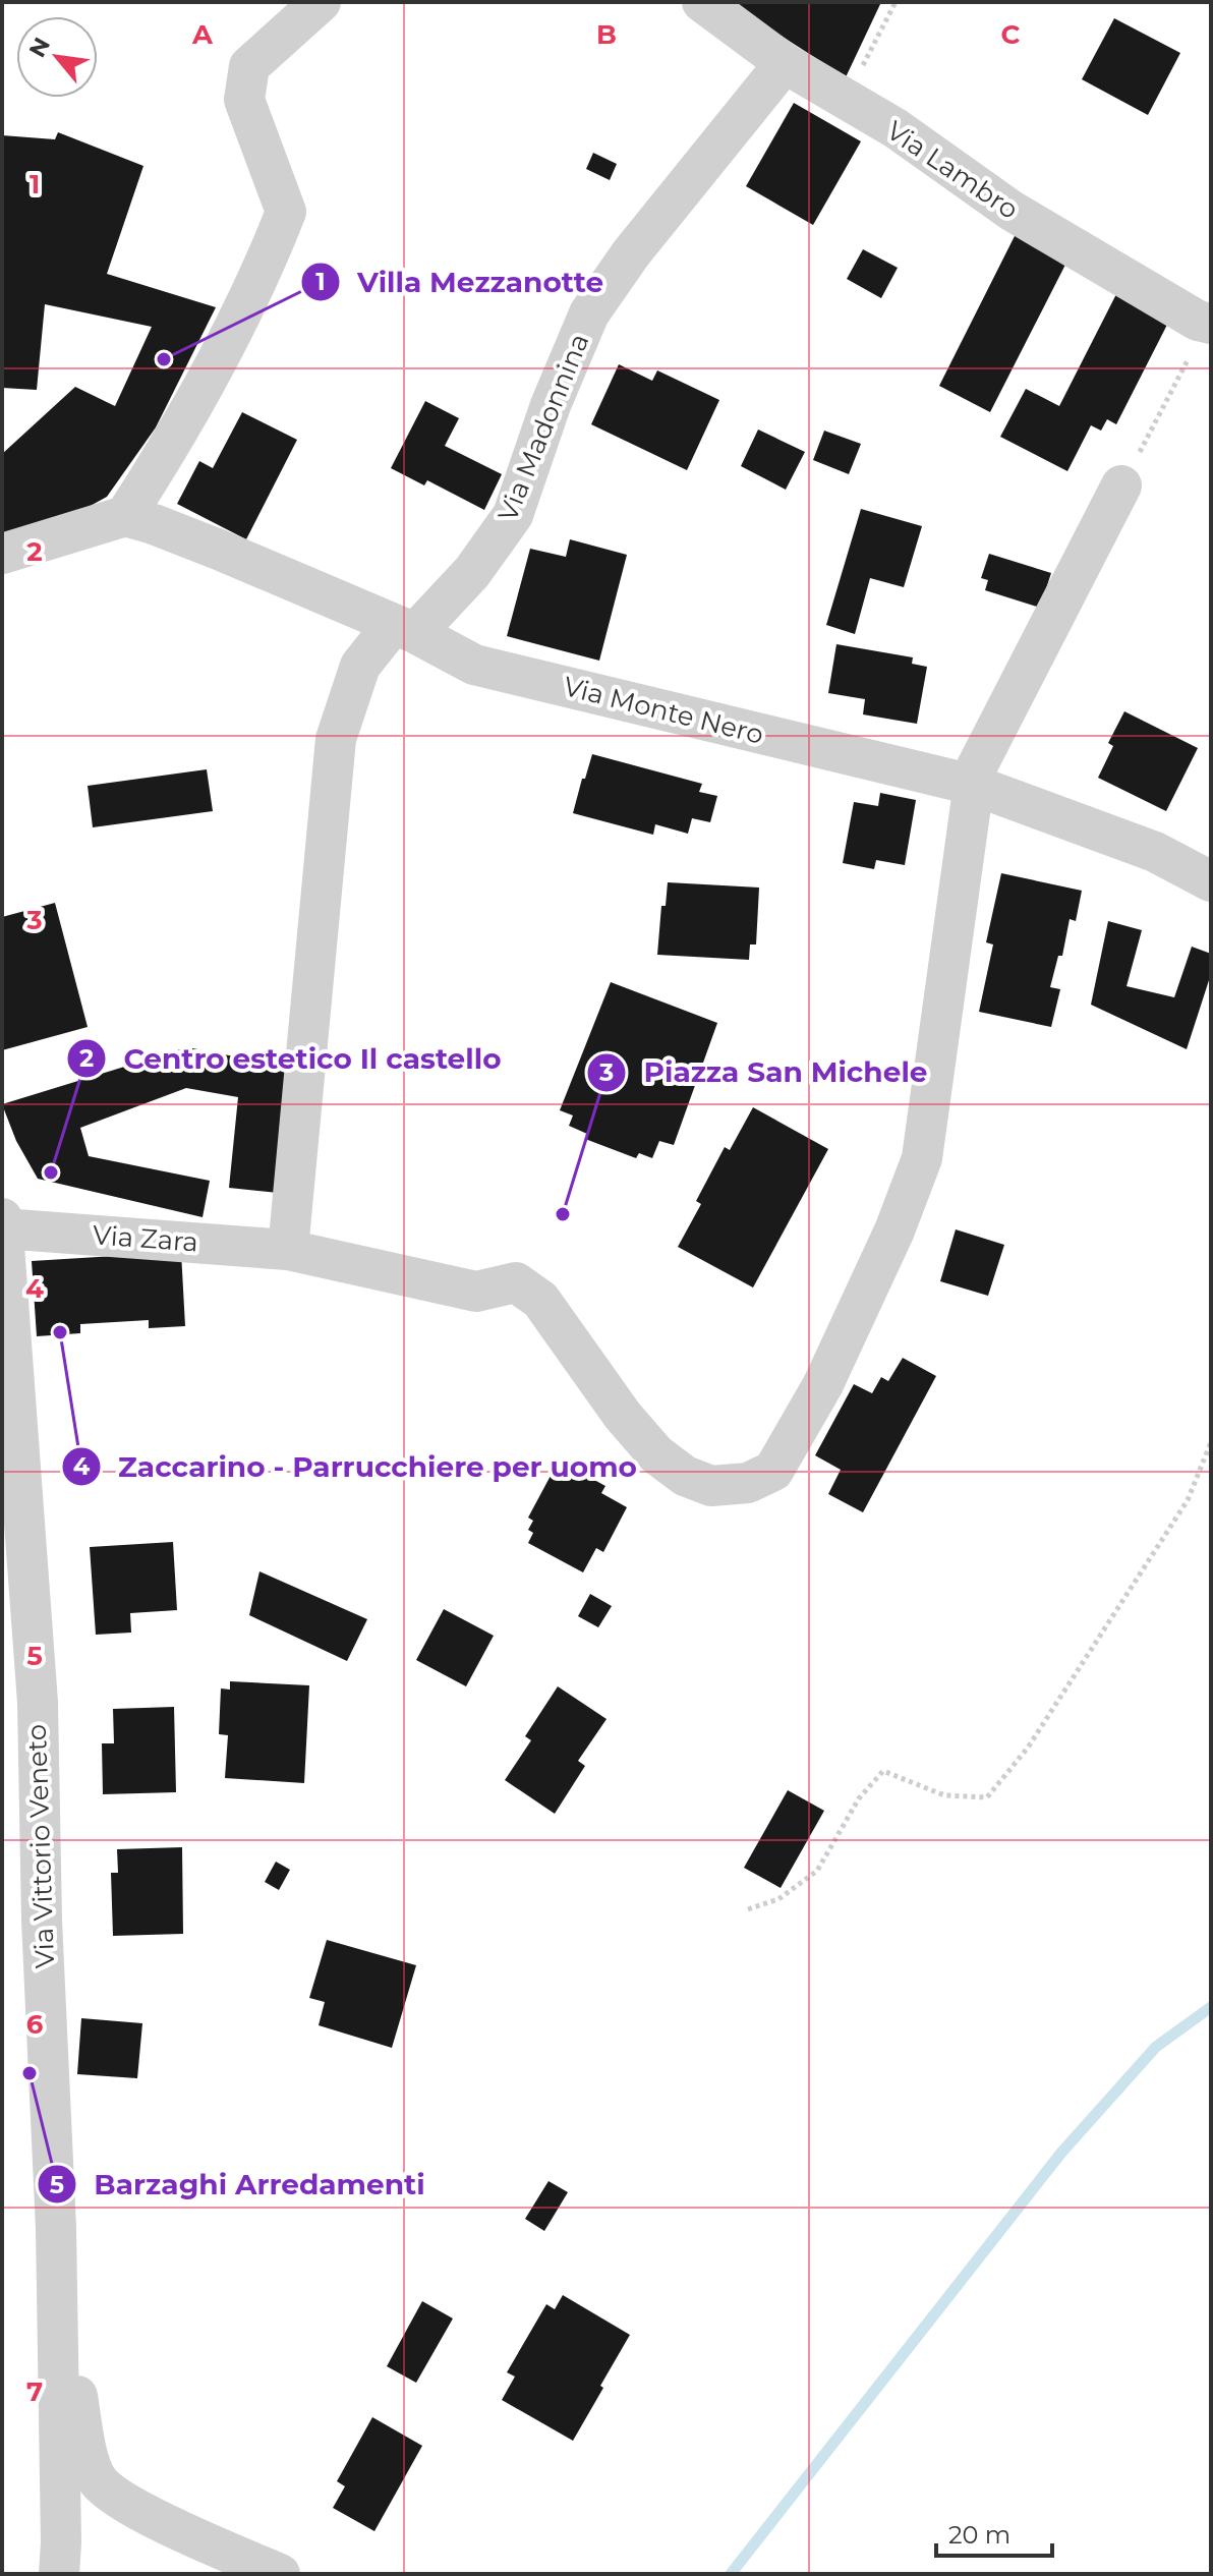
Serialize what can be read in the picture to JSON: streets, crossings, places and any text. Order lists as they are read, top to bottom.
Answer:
{
  "streets": {
    "street": [
      "Via Lambro",
      "Via Madonnina",
      "Via Monte Nero",
      "Via Zara",
      "Via Vittorio Veneto"
    ]
  },
  "crossings": [
    ["Via Lambro", "Via Madonnina"],
    ["Via Madonnina", "Via Monte Nero"],
    ["Via Madonnina", "Via Zara"],
    ["Via Monte Nero", "Via Zara"],
    ["Via Zara", "Via Vittorio Veneto"]
  ],
  "places": [
    "Villa Mezzanotte",
    "Centro estetico Il castello",
    "Piazza San Michele",
    "Zaccarino - Parrucchiere per uomo",
    "Barzaghi Arredamenti"
  ],
  "scale_bar": "20 m",
  "north": "top left",
  "grid": {
    "columns": ["A", "B", "C"],
    "rows": [
      "1",
      "2",
      "3",
      "4",
      "5",
      "6",
      "7"
    ]
  }
}
